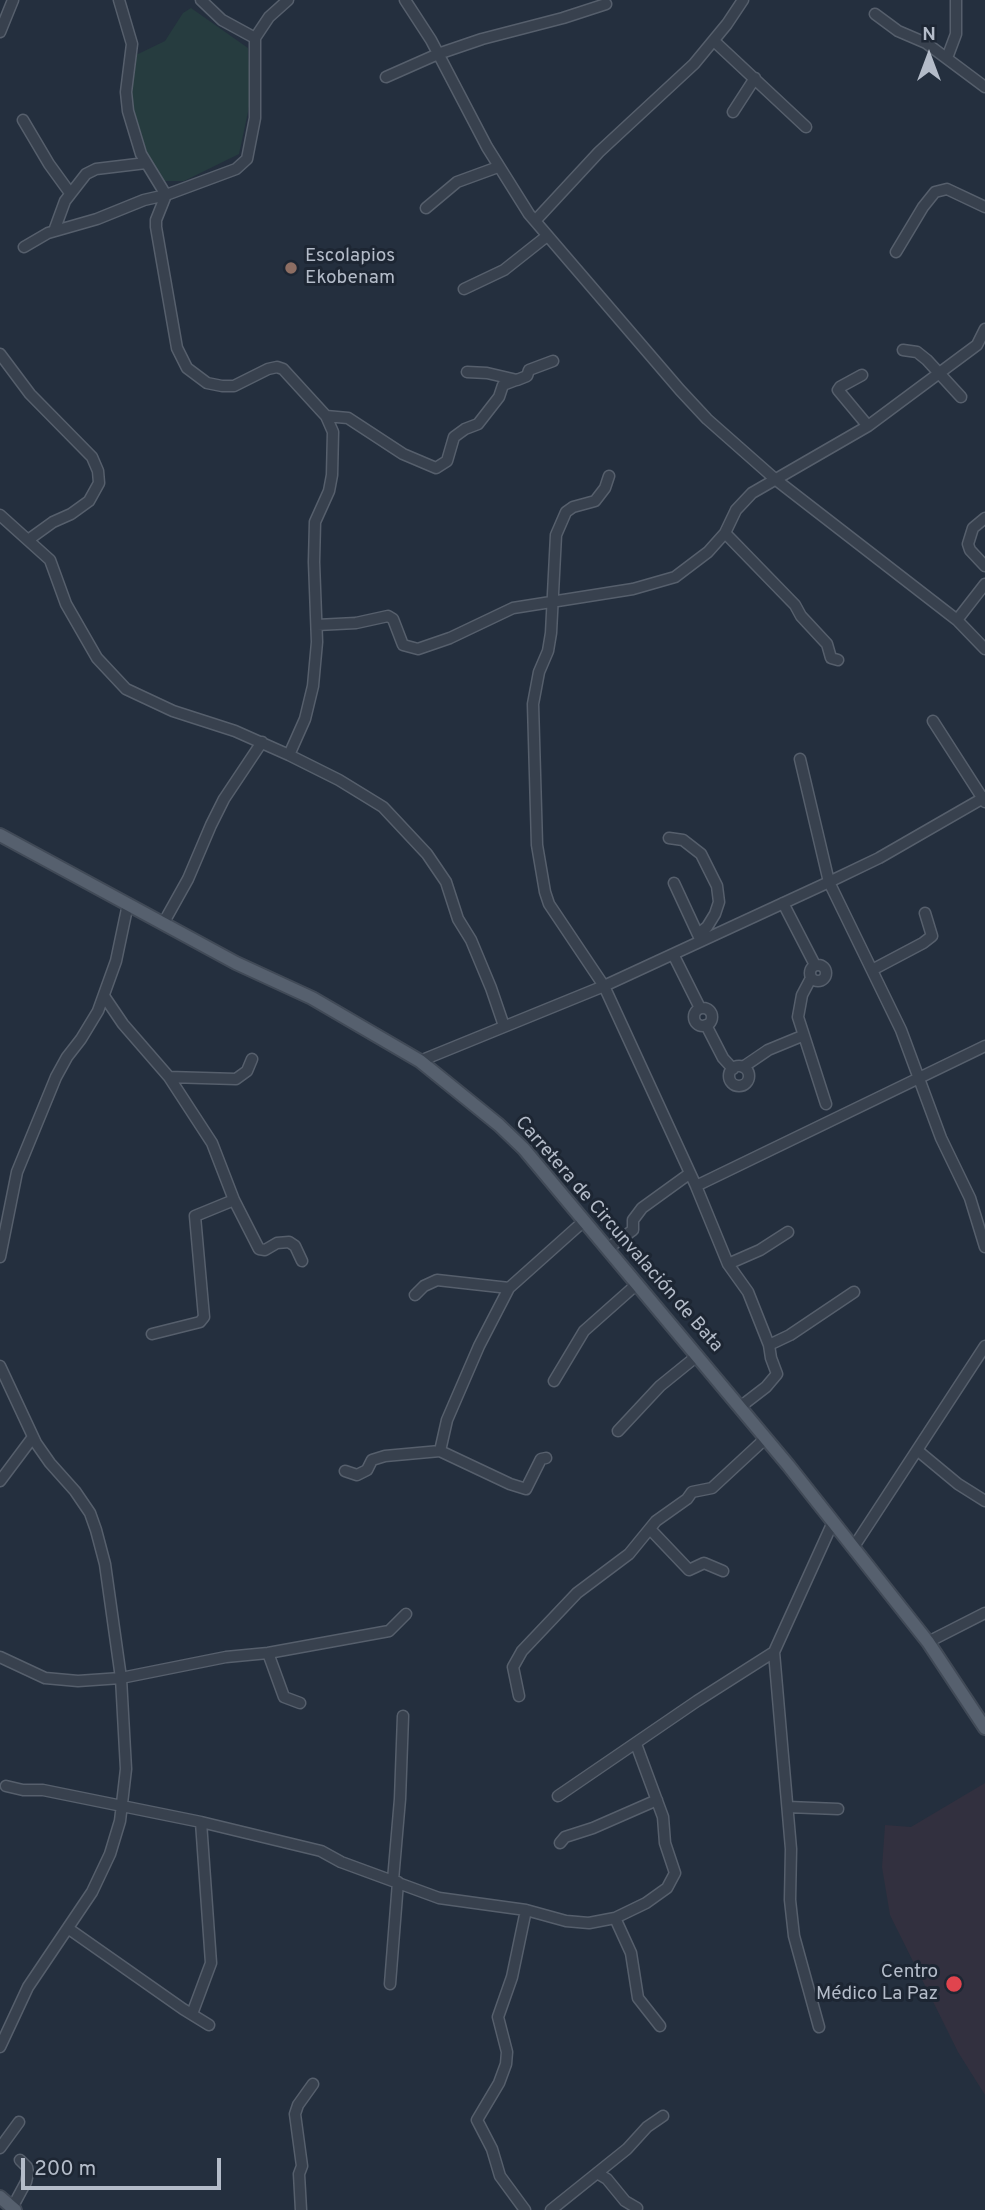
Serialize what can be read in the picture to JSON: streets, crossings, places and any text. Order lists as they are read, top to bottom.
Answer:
{
  "streets": {
    "main road": ["Carretera de Circunvalación de Bata"]
  },
  "places": ["Escolapios Ekobenam", "Centro Médico La Paz"],
  "scale_bar": "200 m",
  "north": "top"
}
